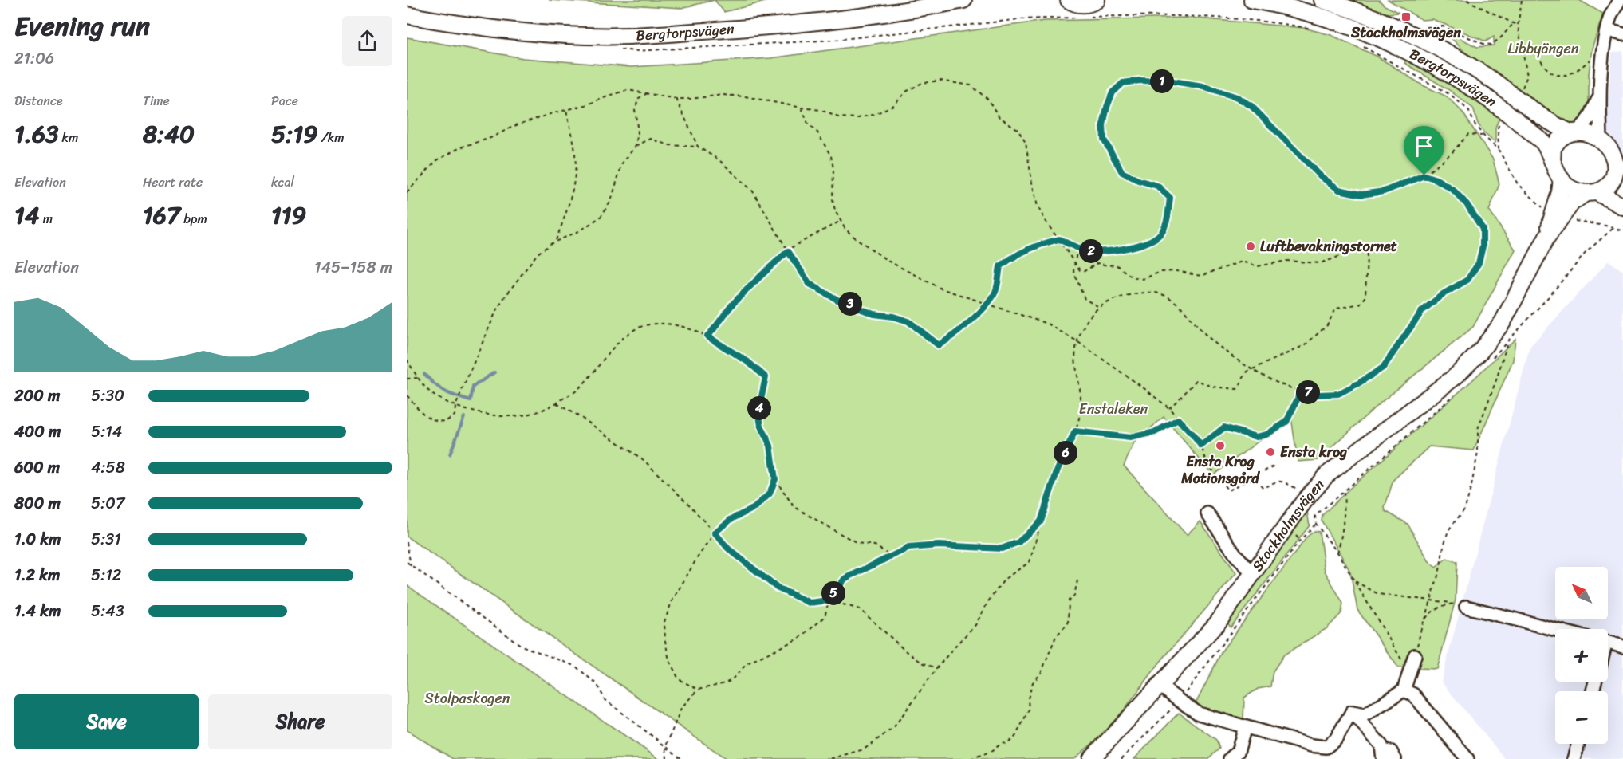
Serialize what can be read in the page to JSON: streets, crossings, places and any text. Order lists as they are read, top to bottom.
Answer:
{
  "streets": {
    "main road": ["Bergtorpsvägen", "Stockholmsvägen"]
  },
  "crossings": [
    ["Bergtorpsvägen", "Stockholmsvägen"]
  ],
  "parks": ["Libbyängen", "Enstaleken", "Stolpaskogen"],
  "places": {
    "transit": ["Stockholmsvägen"],
    "other": ["Luftbevakningstornet", "Ensta Krog Motionsgård", "Ensta krog"]
  },
  "north": "top left",
  "page": {
    "heading": ["Evening run", "21:06"],
    "pins": [
      "1",
      "2",
      "3",
      "7",
      "4",
      "6",
      "5"
    ],
    "stats": [
      ["Distance", "1.63 km"],
      ["Time", "8:40"],
      ["Pace", "5:19 /km"],
      ["Elevation", "14 m"],
      ["Heart rate", "167 bpm"],
      ["kcal", "119"]
    ],
    "chart": ["Elevation", "145–158 m"],
    "list": [
      {
        "name": "200 m",
        "note": "5:30"
      },
      {
        "name": "400 m",
        "note": "5:14"
      },
      {
        "name": "600 m",
        "note": "4:58"
      },
      {
        "name": "800 m",
        "note": "5:07"
      },
      {
        "name": "1.0 km",
        "note": "5:31"
      },
      {
        "name": "1.2 km",
        "note": "5:12"
      },
      {
        "name": "1.4 km",
        "note": "5:43"
      }
    ],
    "map_buttons": ["+", "−"],
    "buttons": ["Save", "Share"]
  }
}
